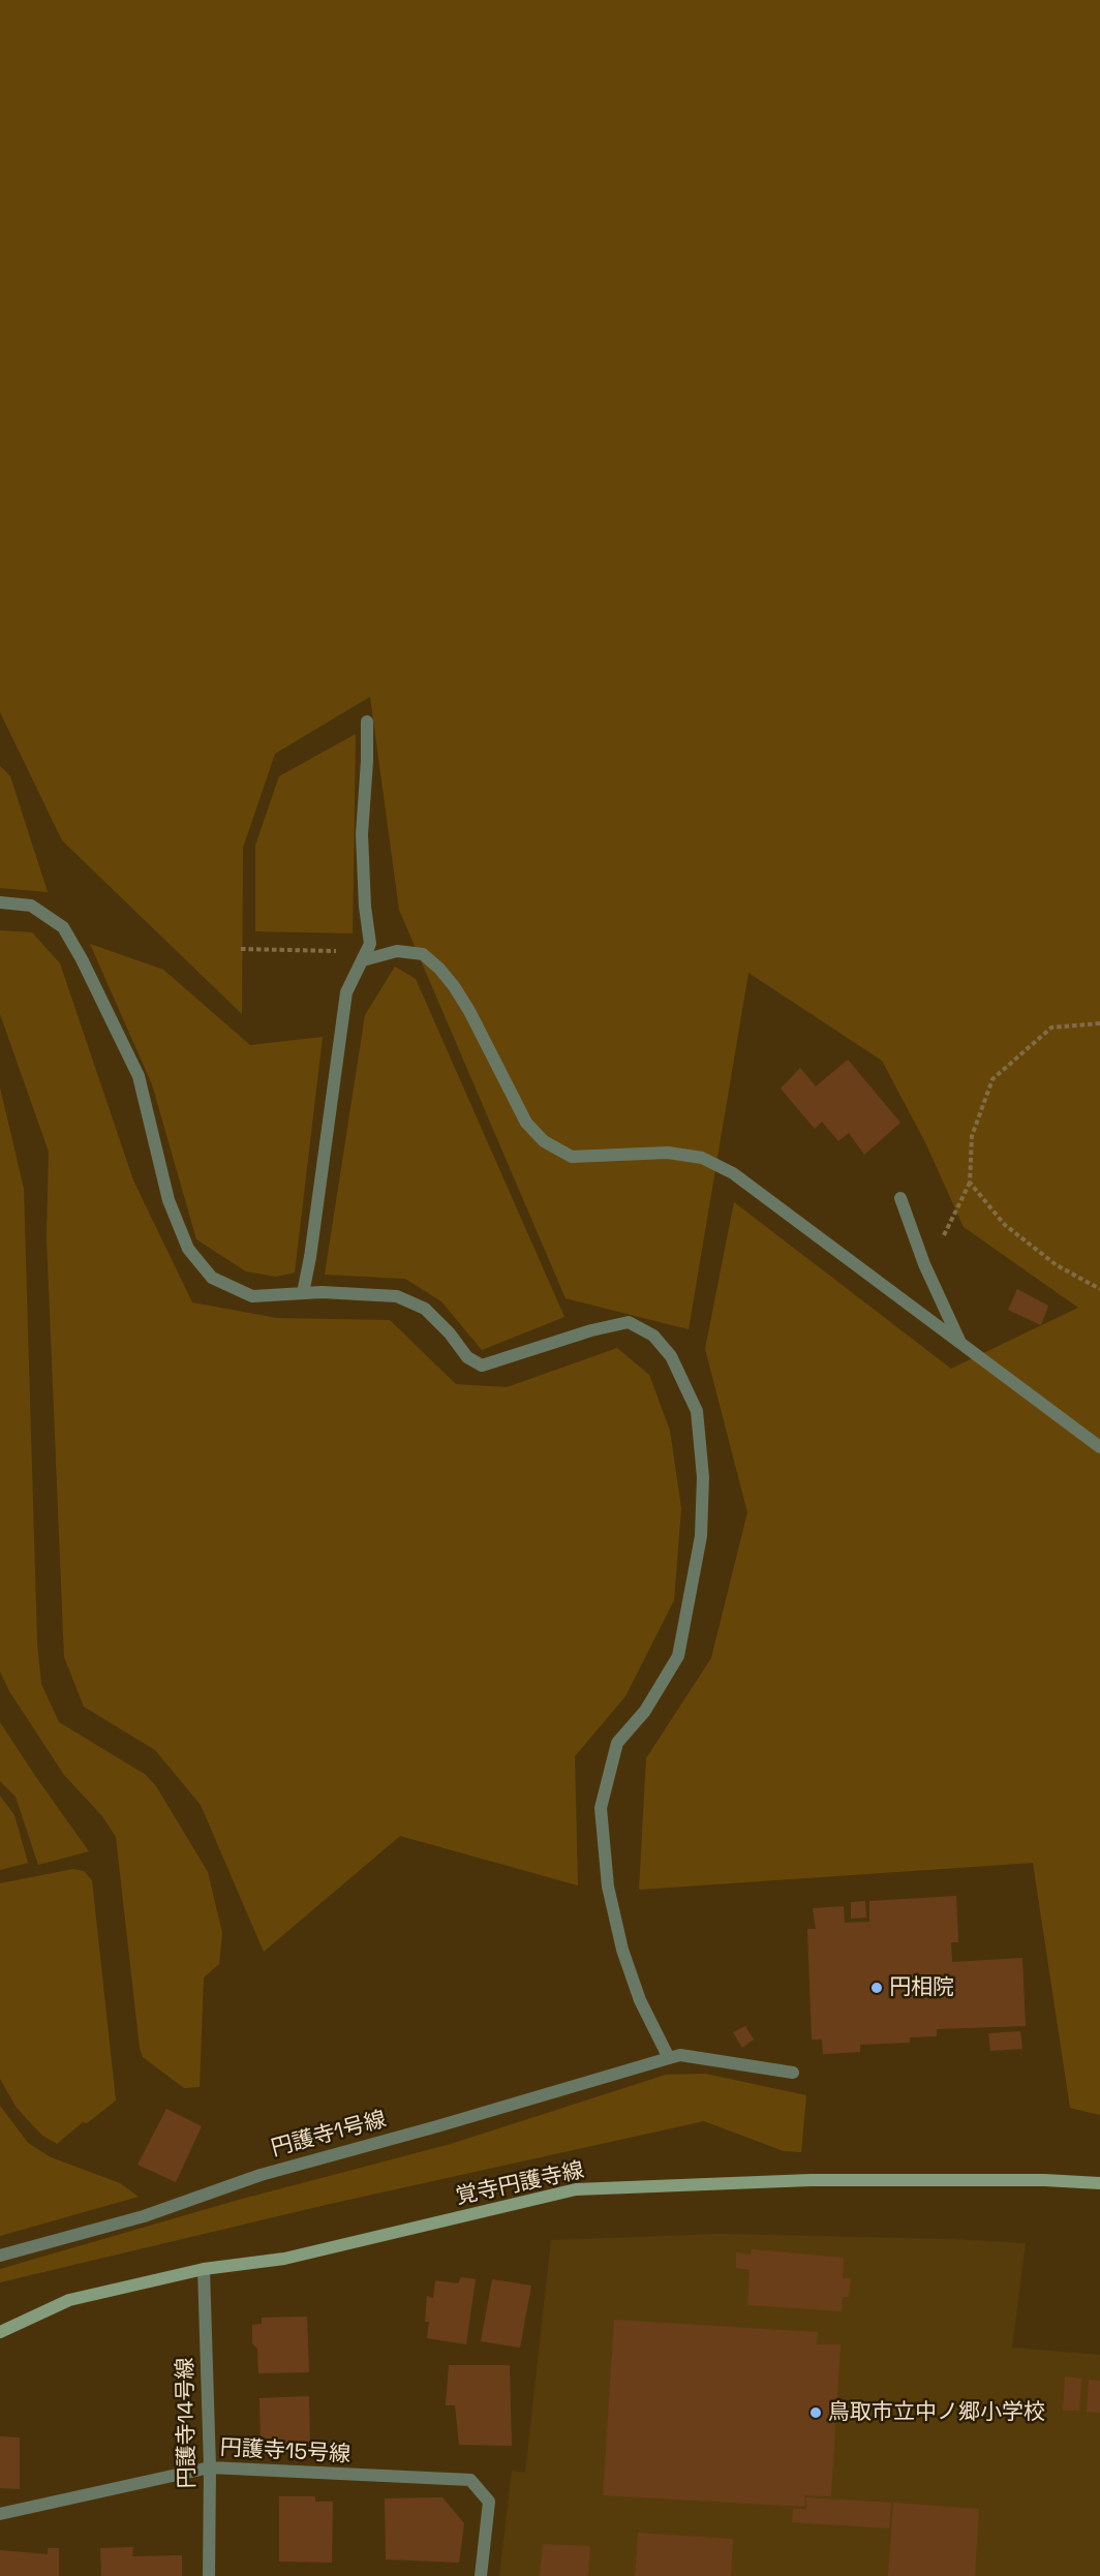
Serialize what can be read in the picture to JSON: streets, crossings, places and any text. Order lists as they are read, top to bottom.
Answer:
{
  "streets": {
    "street": [
      "円護寺1号線",
      "覚寺円護寺線",
      "円護寺14号線",
      "円護寺15号線"
    ]
  },
  "crossings": [
    ["覚寺円護寺線", "円護寺14号線"],
    ["円護寺14号線", "円護寺15号線"]
  ],
  "places": ["円相院", "鳥取市立中ノ郷小学校"]
}
